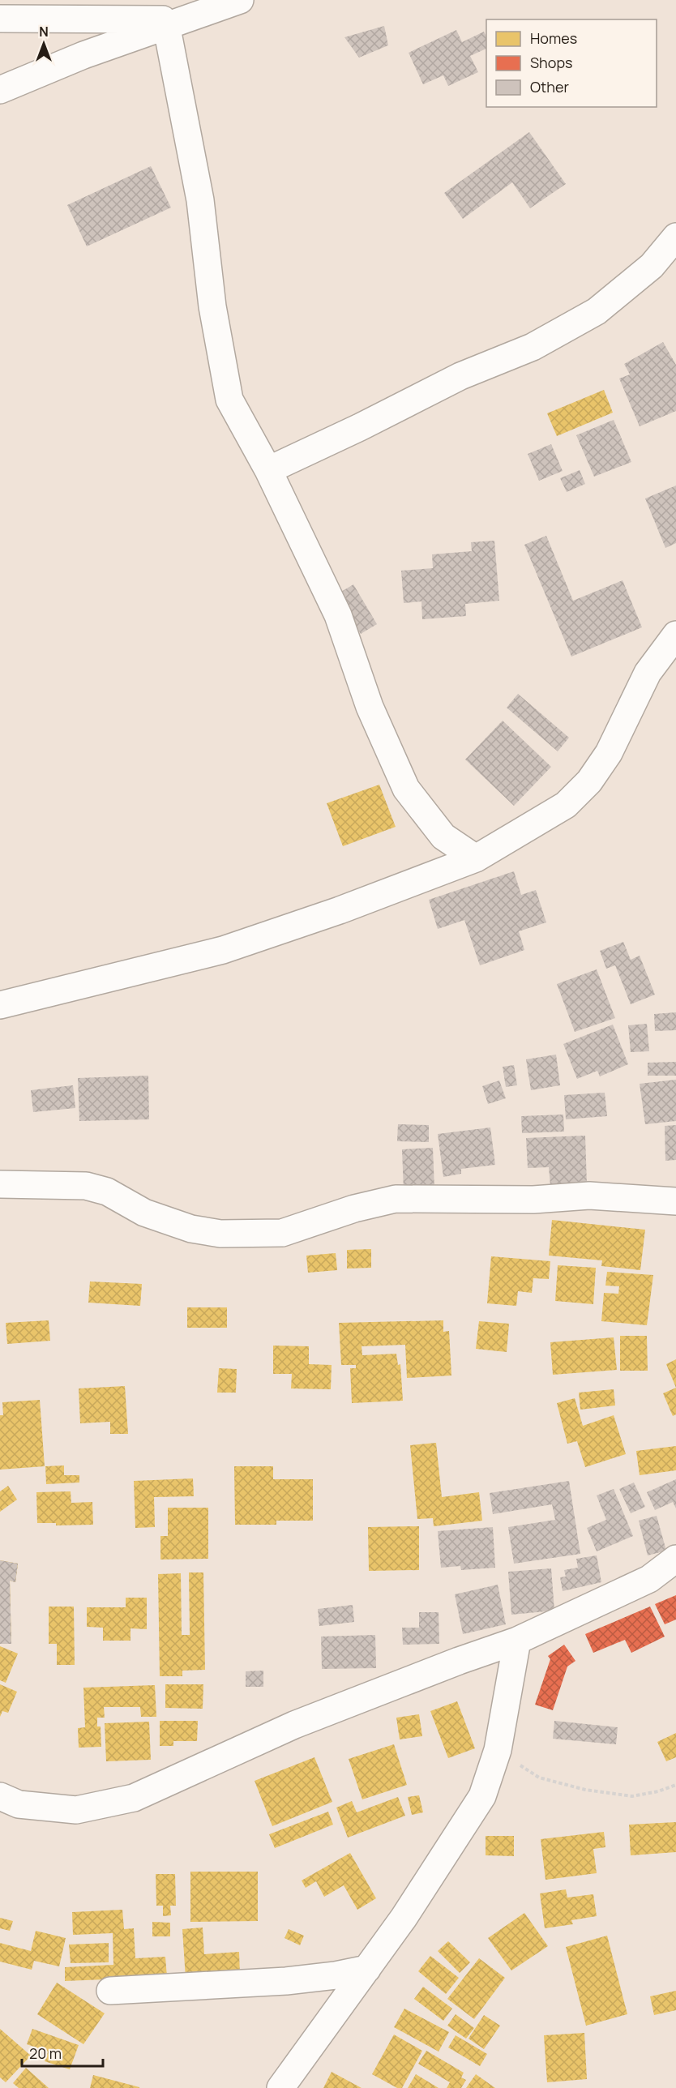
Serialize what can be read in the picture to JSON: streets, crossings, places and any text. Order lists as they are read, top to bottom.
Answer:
{
  "legend": ["Homes", "Shops", "Other"],
  "scale_bar": "20 m",
  "north": "top"
}
